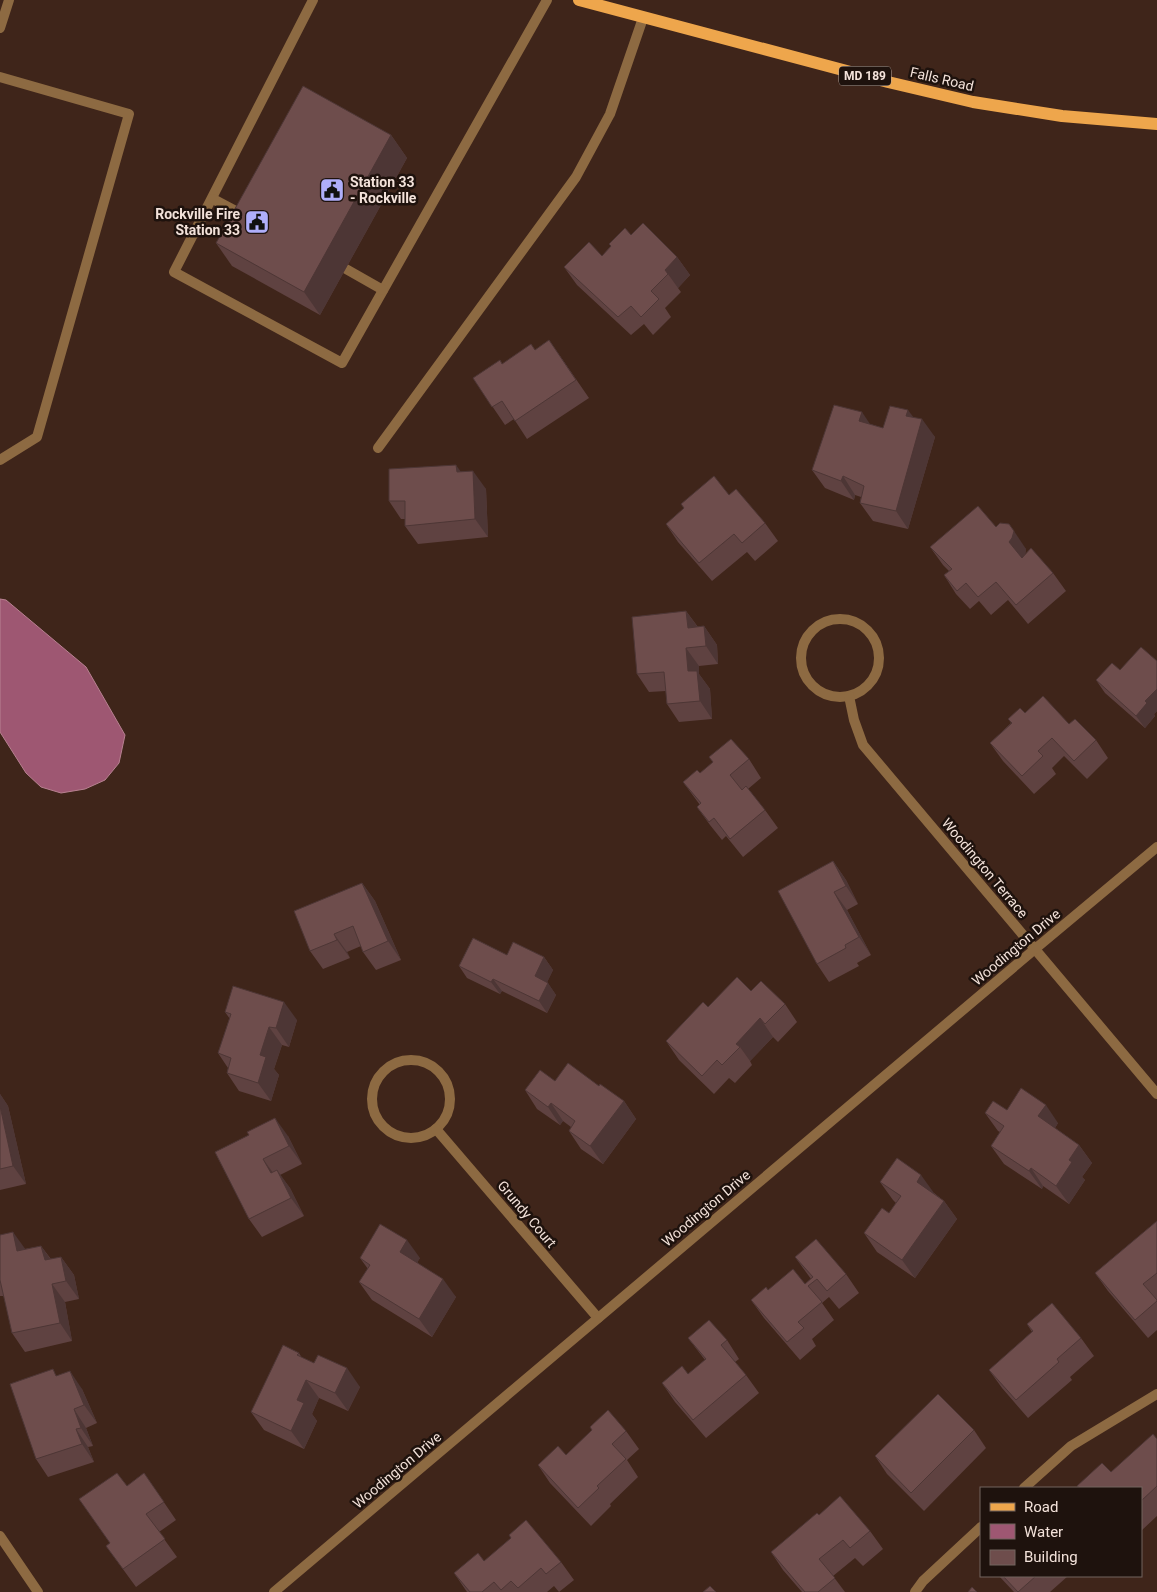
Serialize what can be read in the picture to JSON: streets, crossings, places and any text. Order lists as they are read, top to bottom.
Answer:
{
  "streets": {
    "main road": ["MD 189", "Falls Road"],
    "street": ["Woodington Terrace", "Woodington Drive", "Grundy Court"]
  },
  "crossings": [
    ["Woodington Terrace", "Woodington Drive"],
    ["Woodington Drive", "Grundy Court"]
  ],
  "places": {
    "public building": ["Station 33 - Rockville", "Rockville Fire Station 33"]
  },
  "legend": ["Road", "Water", "Building"]
}
